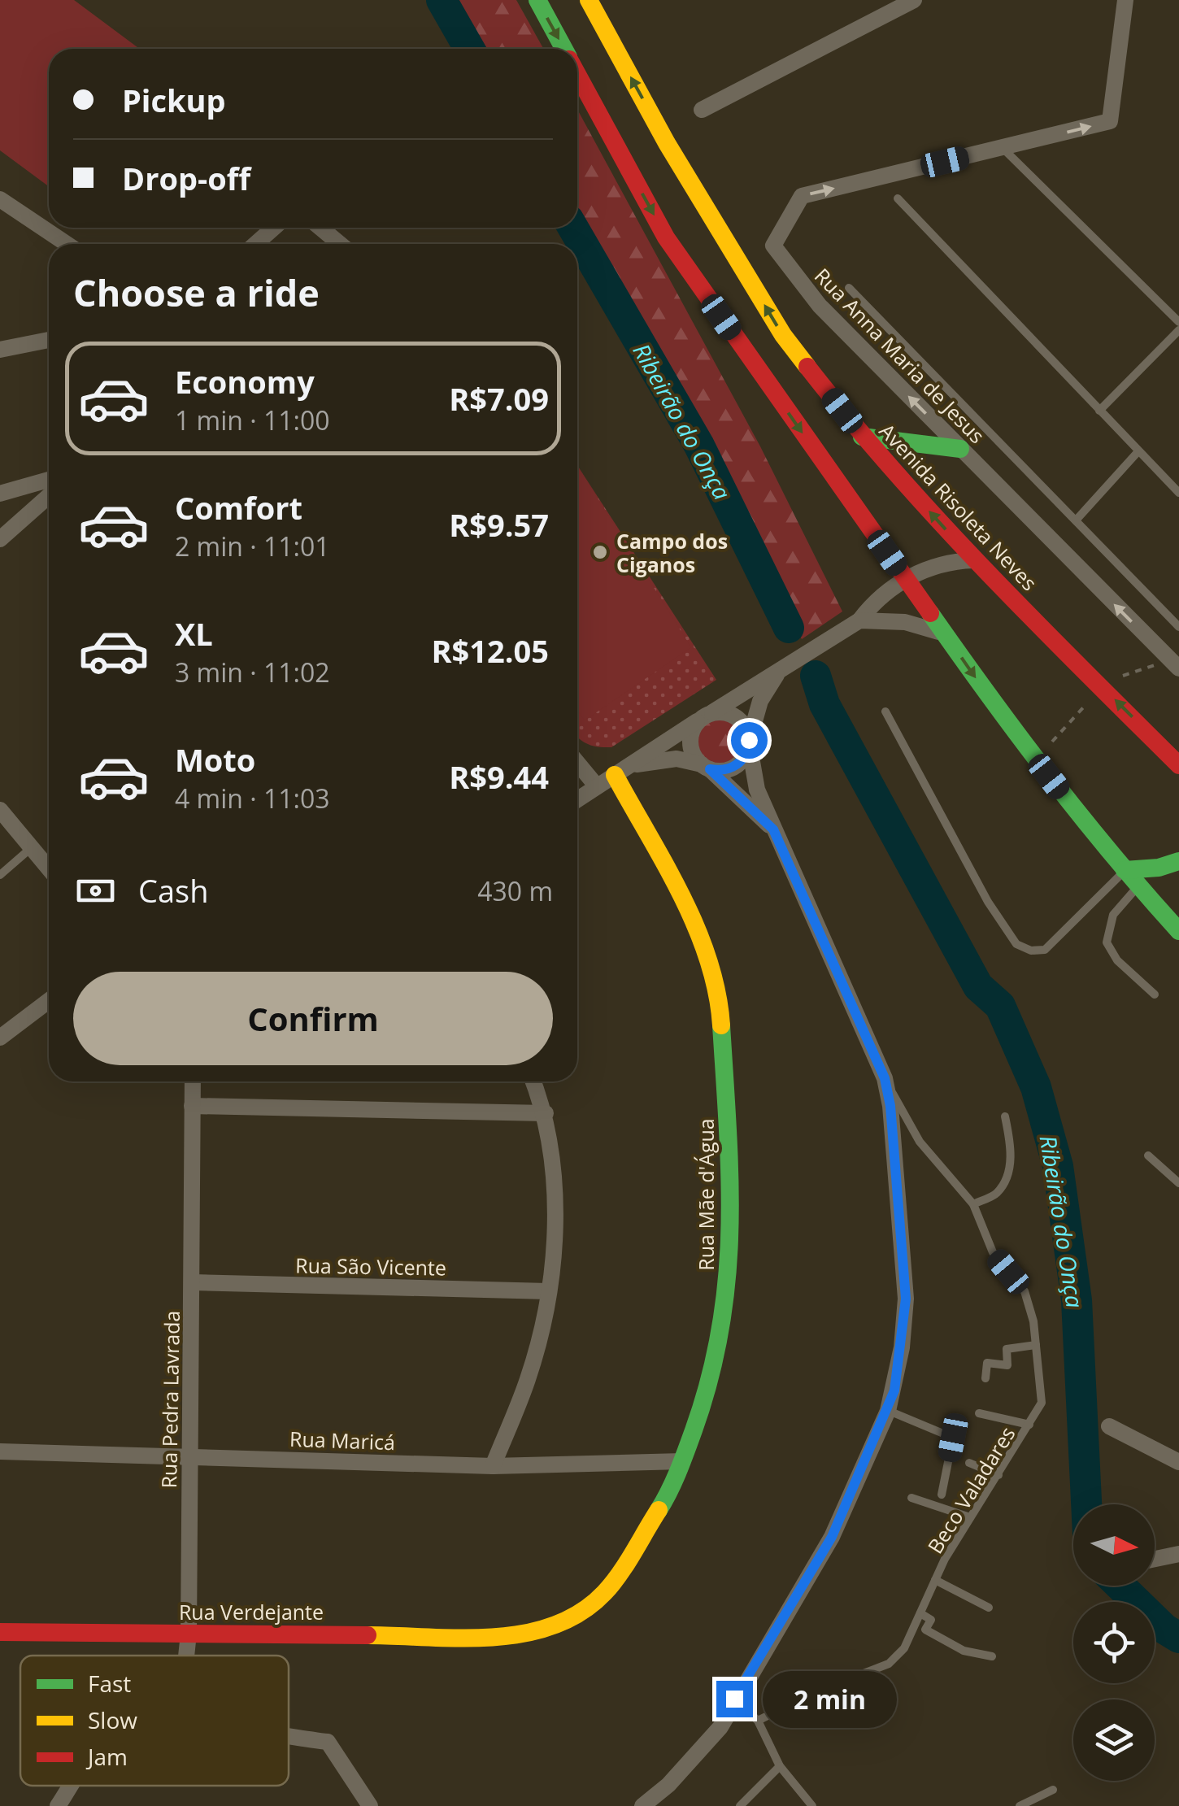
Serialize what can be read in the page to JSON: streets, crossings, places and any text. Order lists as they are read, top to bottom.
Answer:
{
  "streets": {
    "main road": ["Avenida Risoleta Neves", "Rua Mãe d'Água", "Rua Verdejante"],
    "street": [
      "Rua Anna Maria de Jesus",
      "Rua São Vicente",
      "Rua Pedra Lavrada",
      "Rua Maricá"
    ],
    "lane": ["Beco Valadares"]
  },
  "crossings": [
    ["Rua Mãe d'Água", "Rua Maricá"],
    ["Rua Mãe d'Água", "Rua Verdejante"],
    ["Rua São Vicente", "Rua Pedra Lavrada"],
    ["Rua Pedra Lavrada", "Rua Maricá"],
    ["Rua Pedra Lavrada", "Rua Verdejante"]
  ],
  "water": ["Ribeirão do Onça"],
  "places": ["Campo dos Ciganos"],
  "legend": ["Fast", "Slow", "Jam"],
  "north": "right",
  "page": {
    "banner": ["Pickup", "Drop-off"],
    "heading": "Choose a ride",
    "list": [
      {
        "name": "Economy",
        "note": "1 min · 11:00",
        "value": "R$7.09"
      },
      {
        "name": "Comfort",
        "note": "2 min · 11:01",
        "value": "R$9.57"
      },
      {
        "name": "XL",
        "note": "3 min · 11:02",
        "value": "R$12.05"
      },
      {
        "name": "Moto",
        "note": "4 min · 11:03",
        "value": "R$9.44"
      }
    ],
    "pay": ["Cash", "430 m"],
    "buttons": "Confirm",
    "bubble": "2 min"
  }
}
